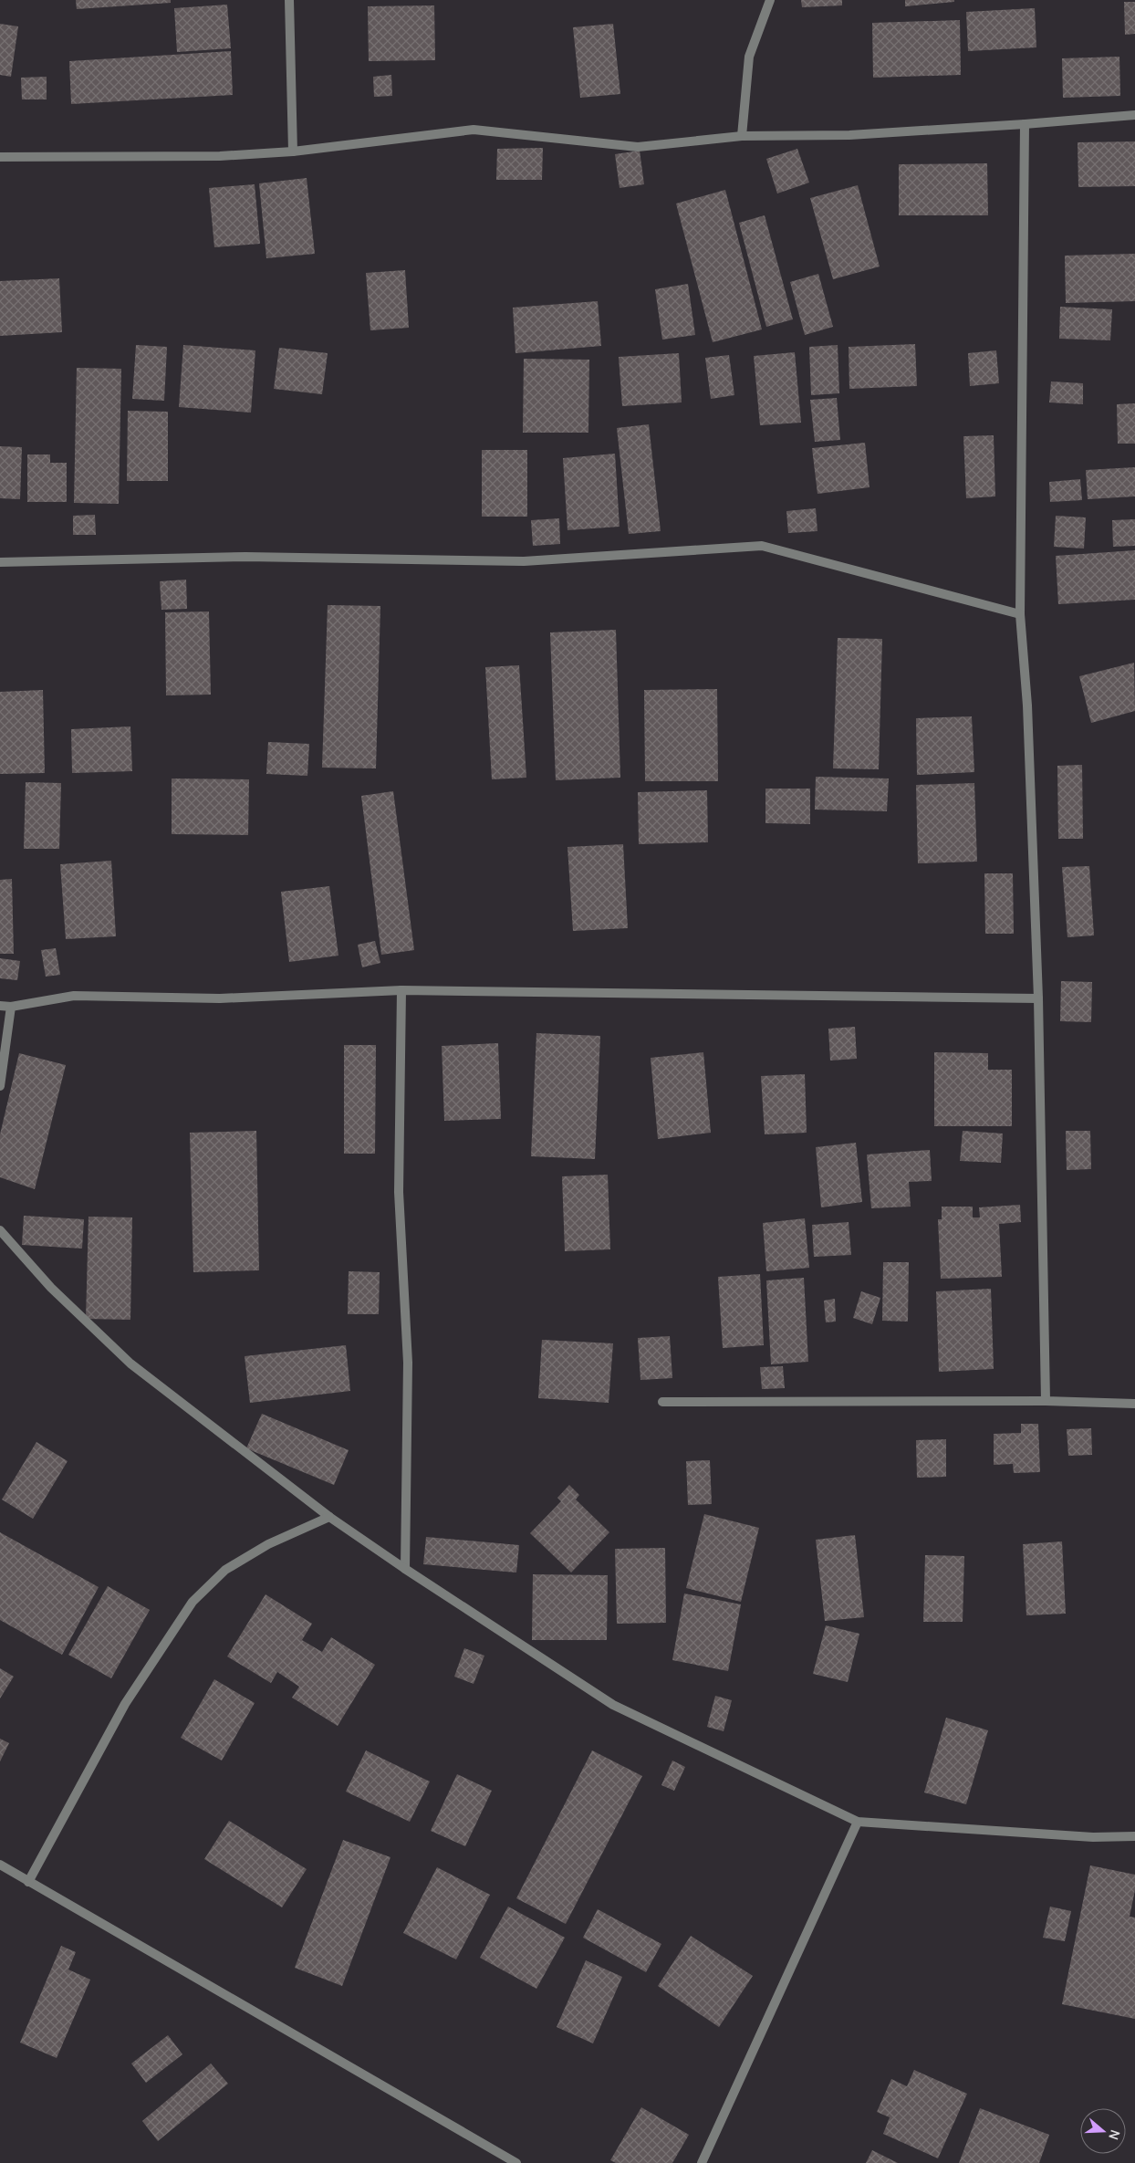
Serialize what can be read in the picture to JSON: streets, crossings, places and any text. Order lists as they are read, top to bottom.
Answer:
{
  "north": "right"
}
